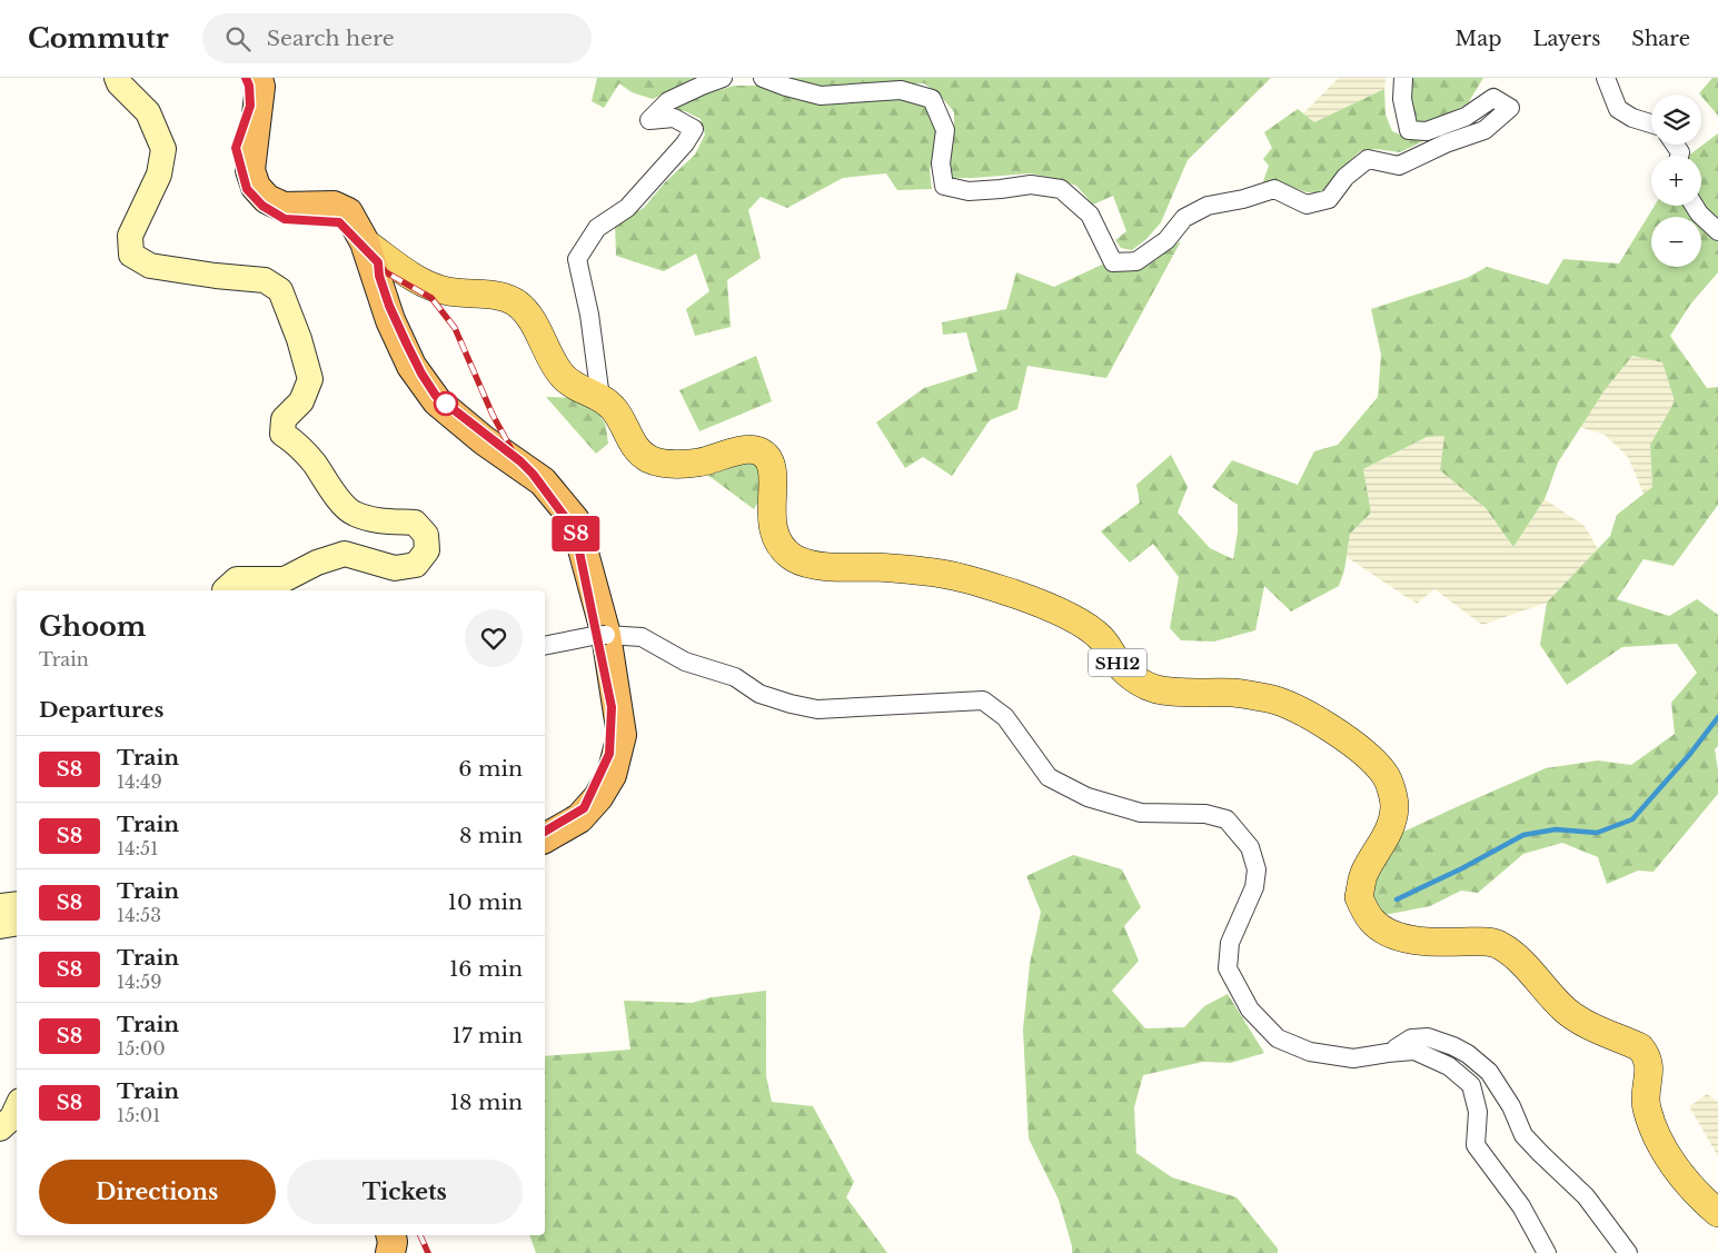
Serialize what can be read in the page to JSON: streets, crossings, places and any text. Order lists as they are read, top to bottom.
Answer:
{
  "streets": {
    "main road": ["SH12"]
  },
  "page": {
    "header": "Commutr",
    "search": "Search here",
    "nav": ["Map", "Layers", "Share"],
    "on_map": "S8",
    "map_buttons": ["+", "−"],
    "heading": [
      ["Ghoom", "Train"],
      "Departures"
    ],
    "list": [
      {
        "mark": "S8",
        "name": "Train",
        "note": "14:49",
        "value": "6 min"
      },
      {
        "mark": "S8",
        "name": "Train",
        "note": "14:51",
        "value": "8 min"
      },
      {
        "mark": "S8",
        "name": "Train",
        "note": "14:53",
        "value": "10 min"
      },
      {
        "mark": "S8",
        "name": "Train",
        "note": "14:59",
        "value": "16 min"
      },
      {
        "mark": "S8",
        "name": "Train",
        "note": "15:00",
        "value": "17 min"
      },
      {
        "mark": "S8",
        "name": "Train",
        "note": "15:01",
        "value": "18 min"
      }
    ],
    "buttons": ["Directions", "Tickets"]
  }
}
